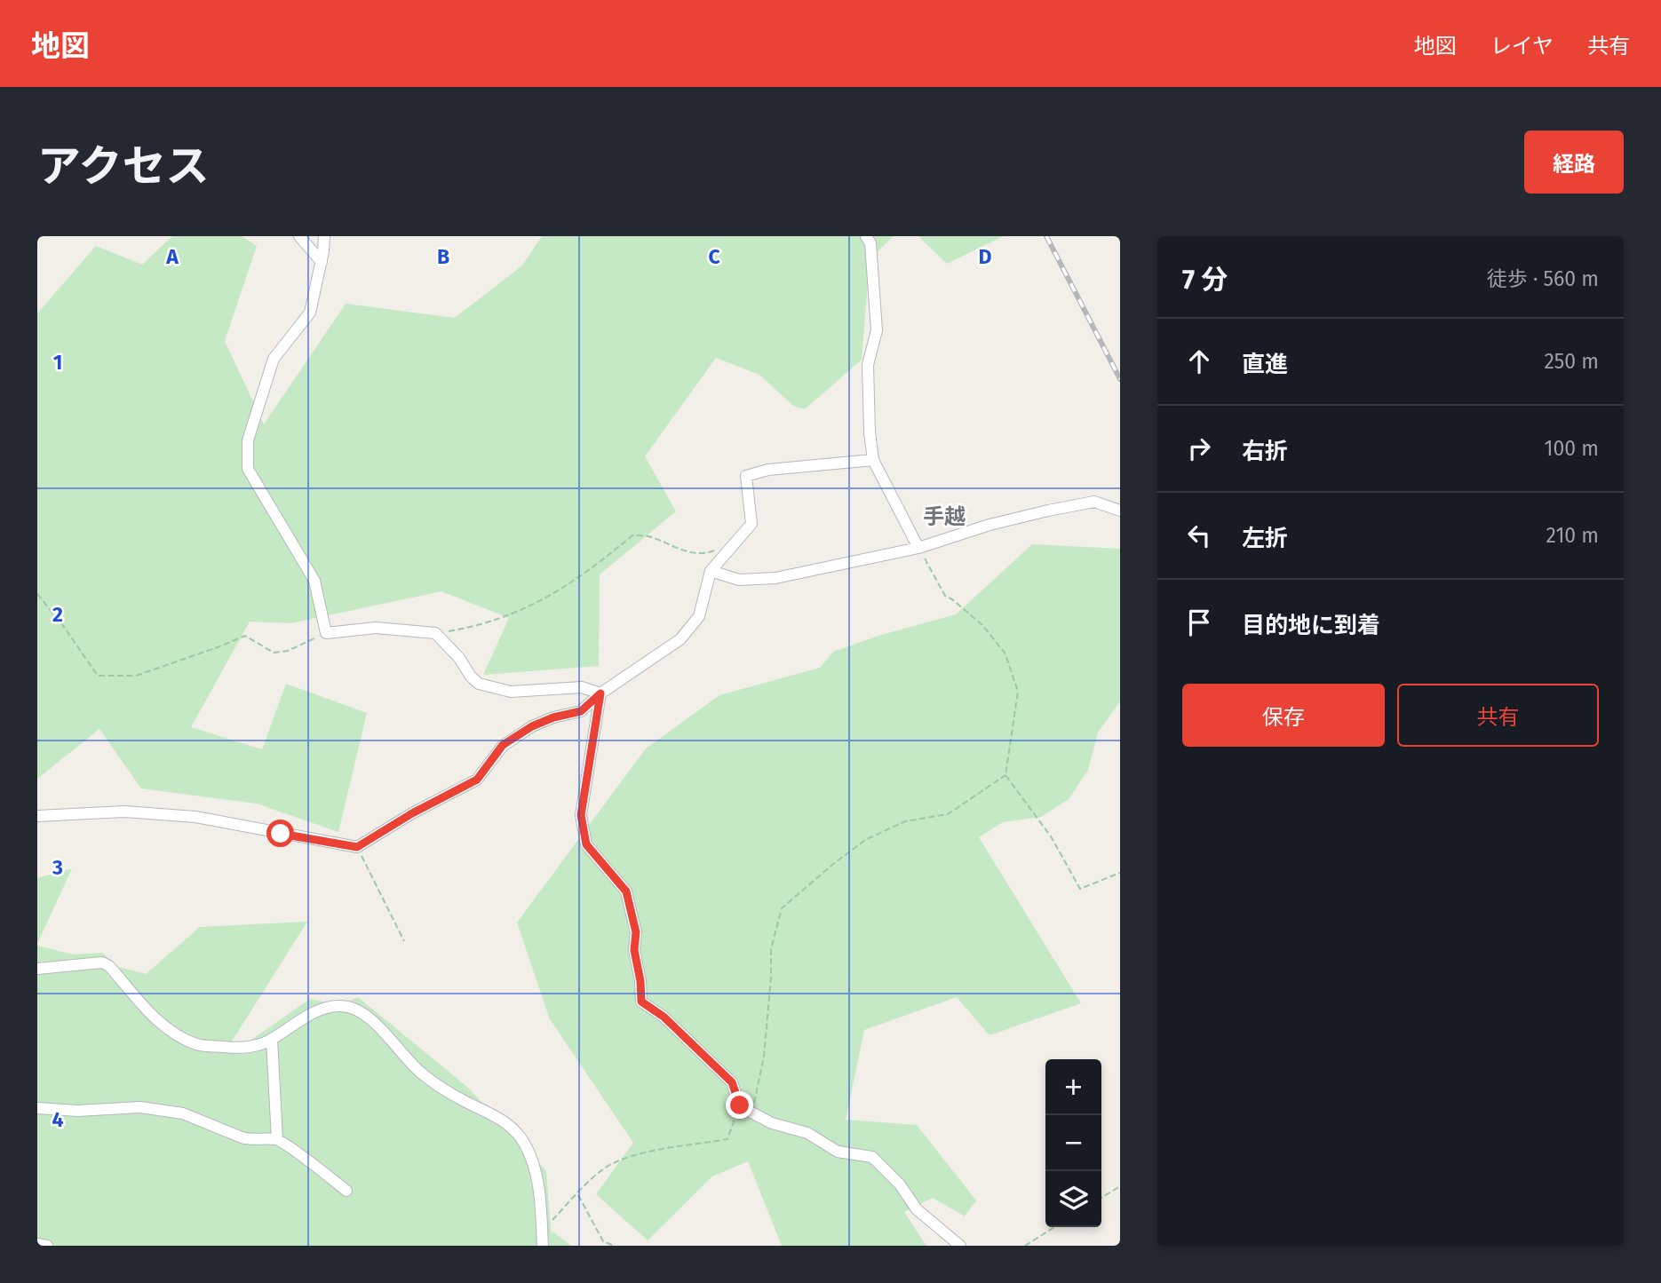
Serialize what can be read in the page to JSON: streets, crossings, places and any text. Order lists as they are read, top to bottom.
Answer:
{
  "districts": ["手越"],
  "page": {
    "header": "地図",
    "nav": ["地図", "レイヤ", "共有"],
    "title": "アクセス",
    "buttons": [
      "経路",
      ["保存", "共有"]
    ],
    "heading": ["7 分", "徒歩 · 560 m"],
    "list": [
      ["直進", "250 m"],
      ["右折", "100 m"],
      ["左折", "210 m"],
      "目的地に到着"
    ],
    "map_buttons": ["+", "−"]
  },
  "grid": {
    "columns": [
      "A",
      "B",
      "C",
      "D"
    ],
    "rows": [
      "1",
      "2",
      "3",
      "4"
    ]
  }
}
